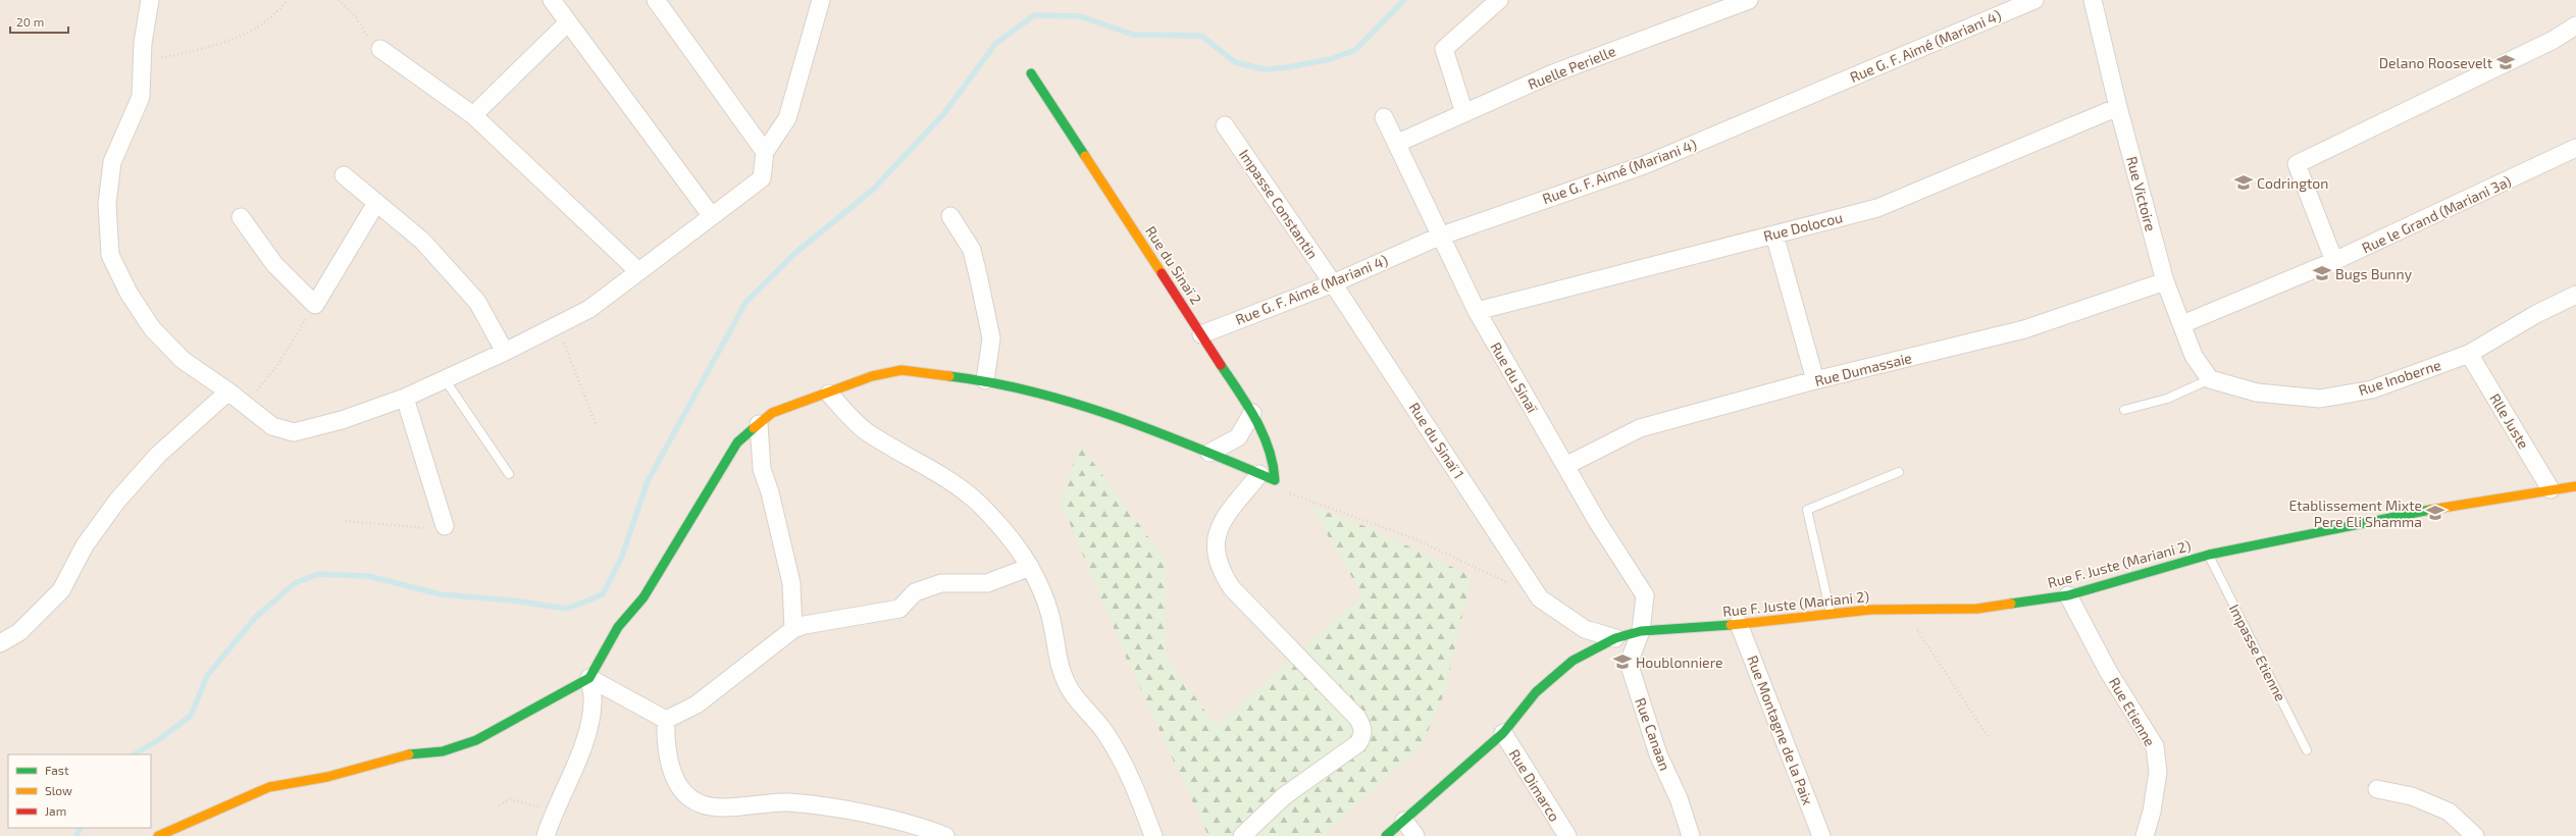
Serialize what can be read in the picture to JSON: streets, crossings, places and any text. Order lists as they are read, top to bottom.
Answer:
{
  "streets": {
    "street": [
      "Rue G. F. Aimé (Mariani 4)",
      "Ruelle Perielle",
      "Rue Victoire",
      "Impasse Constantin",
      "Rue le Grand (Mariani 3a)",
      "Rue Dolocou",
      "Rue du Sinaï 2",
      "Rue Dumassaie",
      "Rue du Sinaï",
      "Rue Inoberne",
      "Rlle Juste",
      "Rue du Sinaï 1",
      "Rue F. Juste (Mariani 2)",
      "Rue Etienne",
      "Rue Montagne de la Paix",
      "Rue Canaan",
      "Rue Dimarco"
    ],
    "lane": ["Impasse Etienne"]
  },
  "crossings": [
    ["Rue G. F. Aimé (Mariani 4)", "Impasse Constantin"],
    ["Rue G. F. Aimé (Mariani 4)", "Rue du Sinaï 2"],
    ["Rue G. F. Aimé (Mariani 4)", "Rue du Sinaï"],
    ["Rue G. F. Aimé (Mariani 4)", "Rue du Sinaï 1"],
    ["Ruelle Perielle", "Rue du Sinaï"],
    ["Rue Victoire", "Rue le Grand (Mariani 3a)"],
    ["Rue Victoire", "Rue Dolocou"],
    ["Rue Victoire", "Rue Dumassaie"],
    ["Rue Victoire", "Rue Inoberne"],
    ["Impasse Constantin", "Rue du Sinaï 1"],
    ["Rue Dolocou", "Rue du Sinaï"],
    ["Rue Dumassaie", "Rue du Sinaï"],
    ["Rue du Sinaï", "Rue F. Juste (Mariani 2)"],
    ["Rue du Sinaï", "Rue Canaan"],
    ["Rue Inoberne", "Rlle Juste"],
    ["Rlle Juste", "Rue F. Juste (Mariani 2)"],
    ["Rue du Sinaï 1", "Rue F. Juste (Mariani 2)"],
    ["Rue F. Juste (Mariani 2)", "Impasse Etienne"],
    ["Rue F. Juste (Mariani 2)", "Rue Etienne"],
    ["Rue F. Juste (Mariani 2)", "Rue Montagne de la Paix"],
    ["Rue F. Juste (Mariani 2)", "Rue Canaan"],
    ["Rue F. Juste (Mariani 2)", "Rue Dimarco"]
  ],
  "places": {
    "school or university": [
      "Delano Roosevelt",
      "Codrington",
      "Bugs Bunny",
      "Etablissement Mixte Pere Eli Shamma",
      "Houblonniere"
    ]
  },
  "legend": ["Fast", "Slow", "Jam"],
  "scale_bar": "20 m"
}
